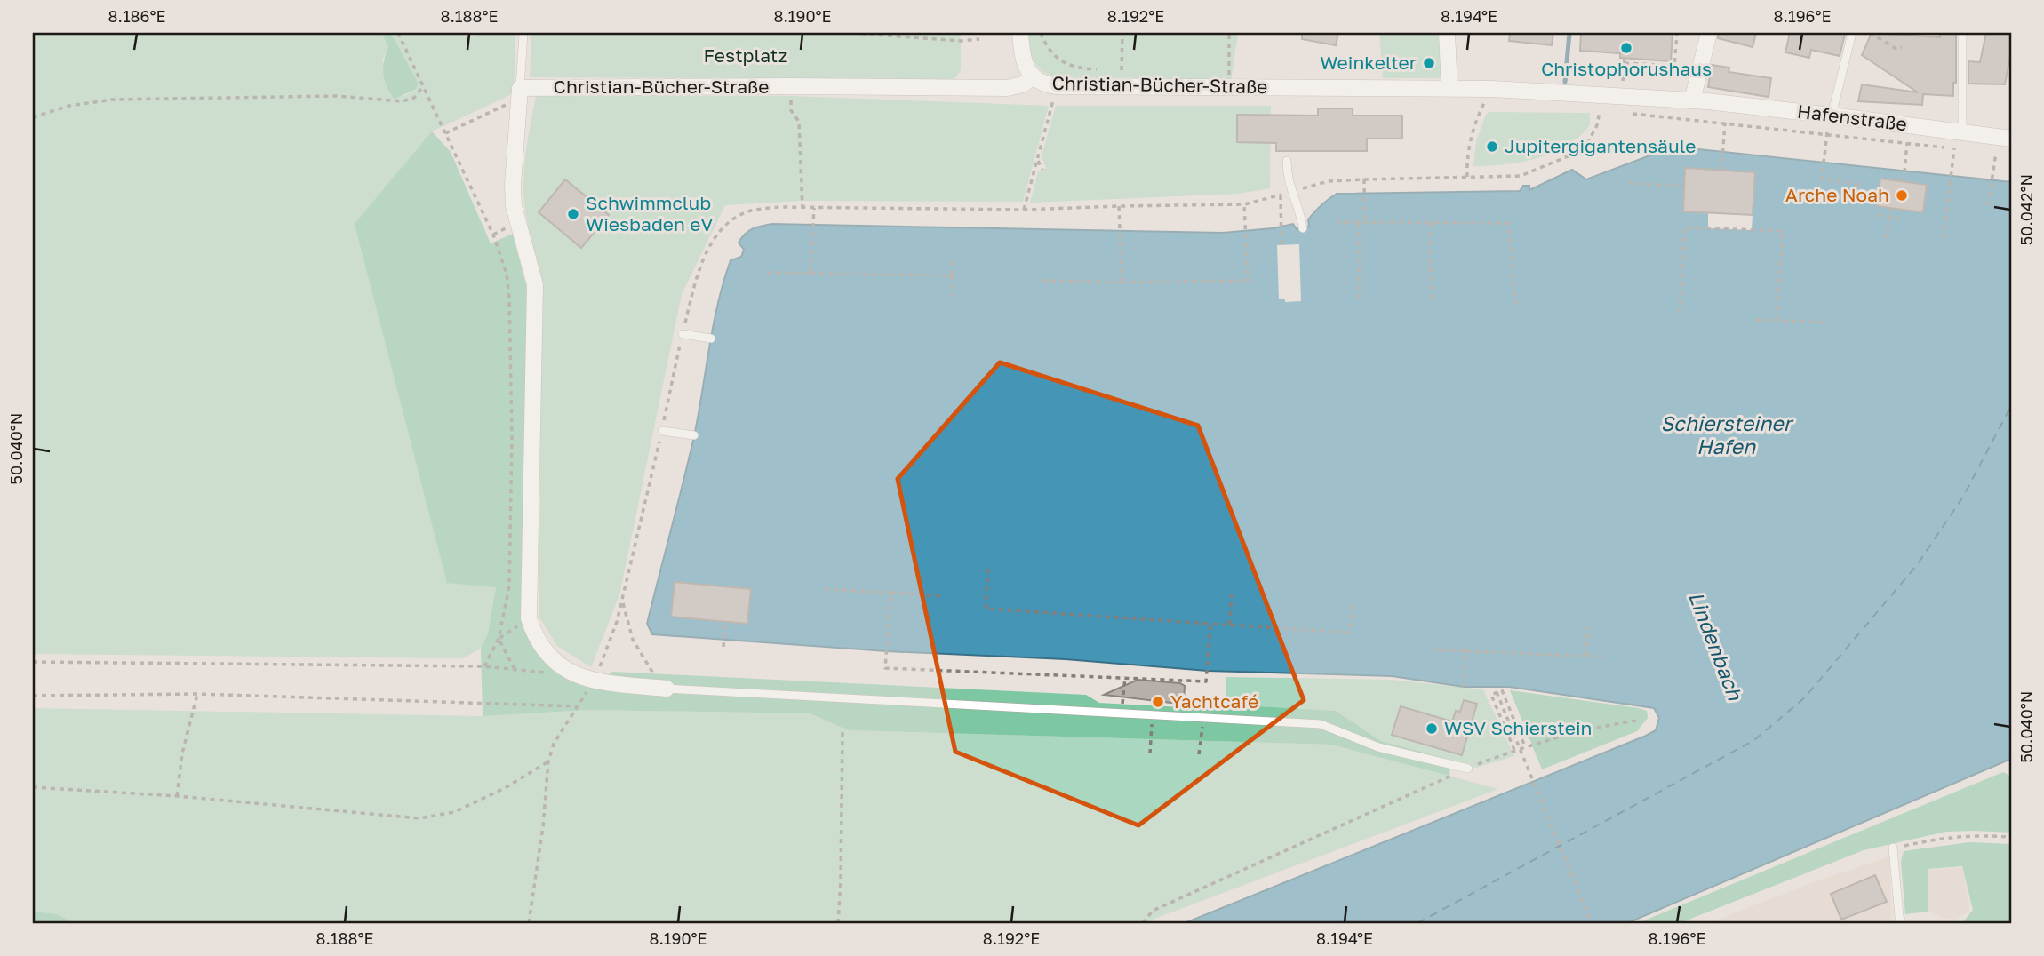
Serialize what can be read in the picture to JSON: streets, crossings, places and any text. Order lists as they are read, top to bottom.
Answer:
{
  "streets": {
    "street": ["Christian-Bücher-Straße", "Hafenstraße"]
  },
  "crossings": [
    ["Christian-Bücher-Straße", "Hafenstraße"]
  ],
  "water": ["Schiersteiner Hafen", "Lindenbach"],
  "parks": ["Festplatz"],
  "places": [
    "Christophorushaus",
    "Weinkelter",
    "Jupitergigantensäule",
    "Arche Noah",
    "Schwimmclub Wiesbaden eV",
    "Yachtcafé",
    "WSV Schierstein"
  ],
  "coordinates": [
    "8.186°E",
    "8.188°E",
    "8.190°E",
    "8.192°E",
    "8.194°E",
    "8.196°E",
    "50.042°N",
    "50.040°N"
  ]
}
